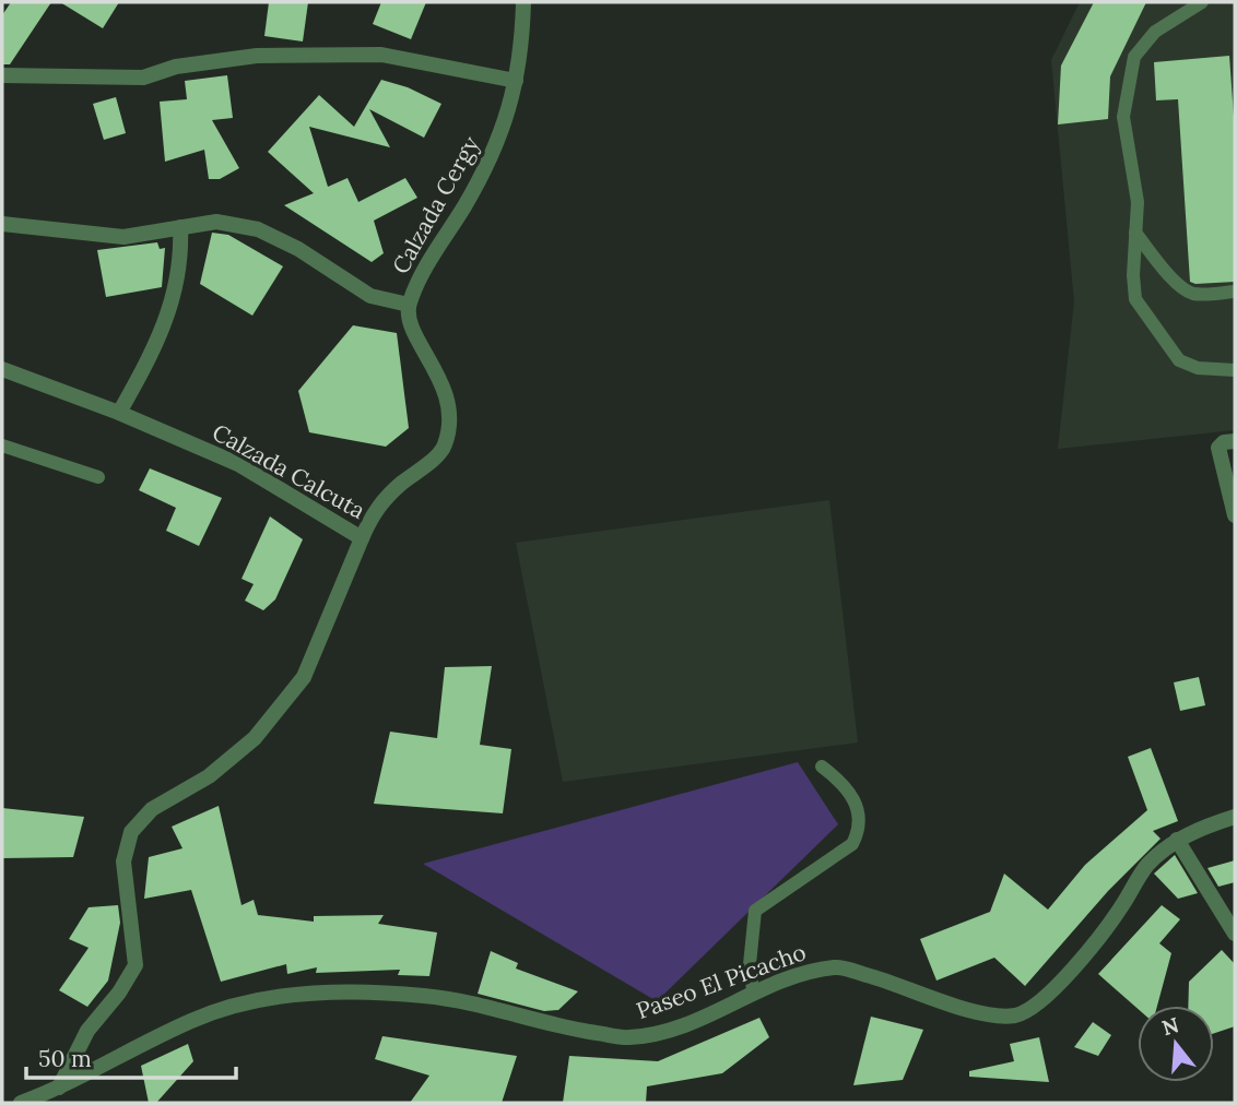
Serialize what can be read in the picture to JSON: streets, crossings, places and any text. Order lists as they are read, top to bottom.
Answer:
{
  "streets": {
    "street": ["Calzada Cergy", "Calzada Calcuta", "Paseo El Picacho"]
  },
  "crossings": [
    ["Calzada Cergy", "Calzada Calcuta"],
    ["Calzada Calcuta", "Paseo El Picacho"]
  ],
  "scale_bar": "50 m",
  "north": "top"
}
